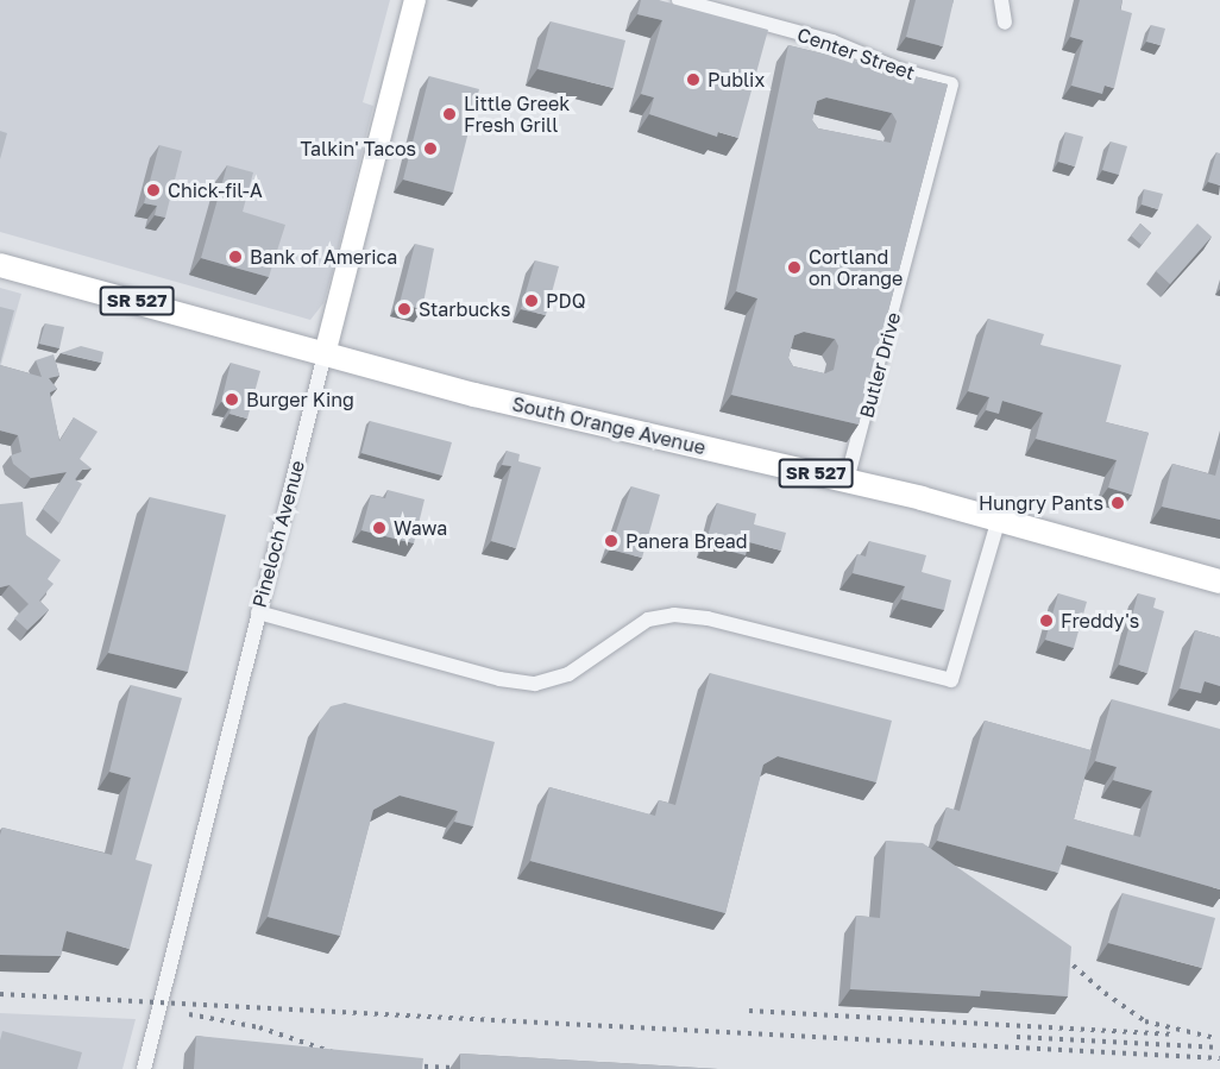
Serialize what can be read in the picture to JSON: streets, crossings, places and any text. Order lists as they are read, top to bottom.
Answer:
{
  "streets": {
    "main road": ["SR 527", "South Orange Avenue"],
    "street": ["Center Street", "Butler Drive", "Pineloch Avenue"]
  },
  "crossings": [
    ["Center Street", "Butler Drive"],
    ["Butler Drive", "South Orange Avenue"],
    ["South Orange Avenue", "Pineloch Avenue"]
  ],
  "places": [
    "Publix",
    "Little Greek Fresh Grill",
    "Talkin' Tacos",
    "Chick-fil-A",
    "Bank of America",
    "Cortland on Orange",
    "PDQ",
    "Starbucks",
    "Burger King",
    "Hungry Pants",
    "Wawa",
    "Panera Bread",
    "Freddy's"
  ]
}
